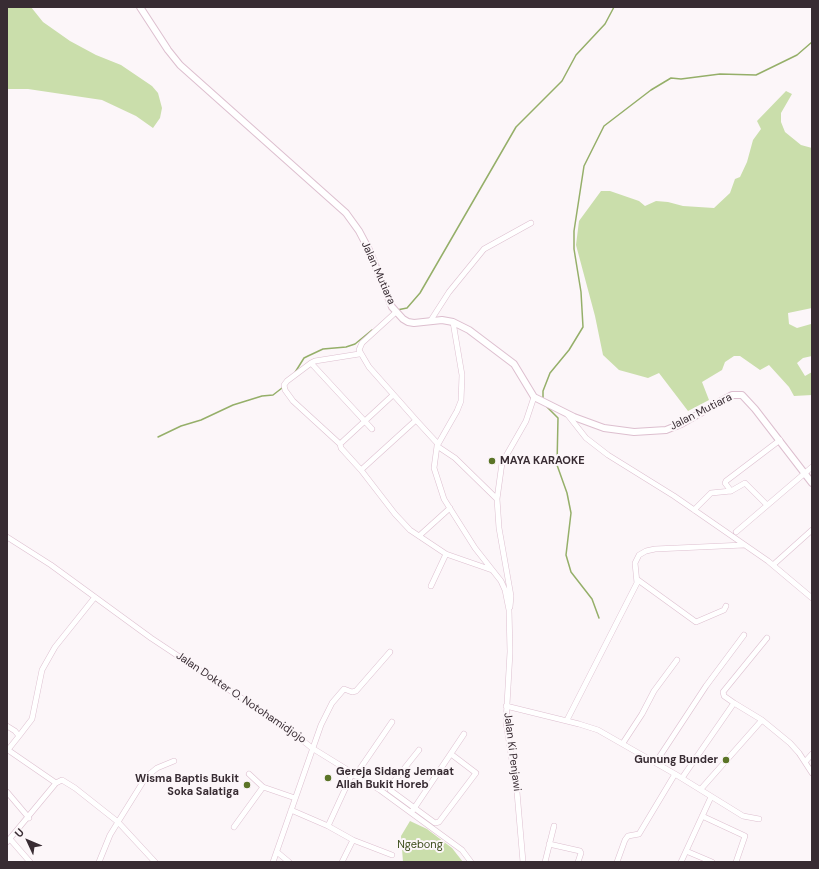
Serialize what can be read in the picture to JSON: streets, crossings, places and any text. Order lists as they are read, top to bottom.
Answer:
{
  "streets": {
    "street": ["Jalan Mutiara", "Jalan Dokter O. Notohamidjojo", "Jalan Ki Penjawi"]
  },
  "parks": ["Ngebong"],
  "places": [
    "MAYA KARAOKE",
    "Gunung Bunder",
    "Gereja Sidang Jemaat Allah Bukit Horeb",
    "Wisma Baptis Bukit Soka Salatiga"
  ],
  "north": "top left"
}
